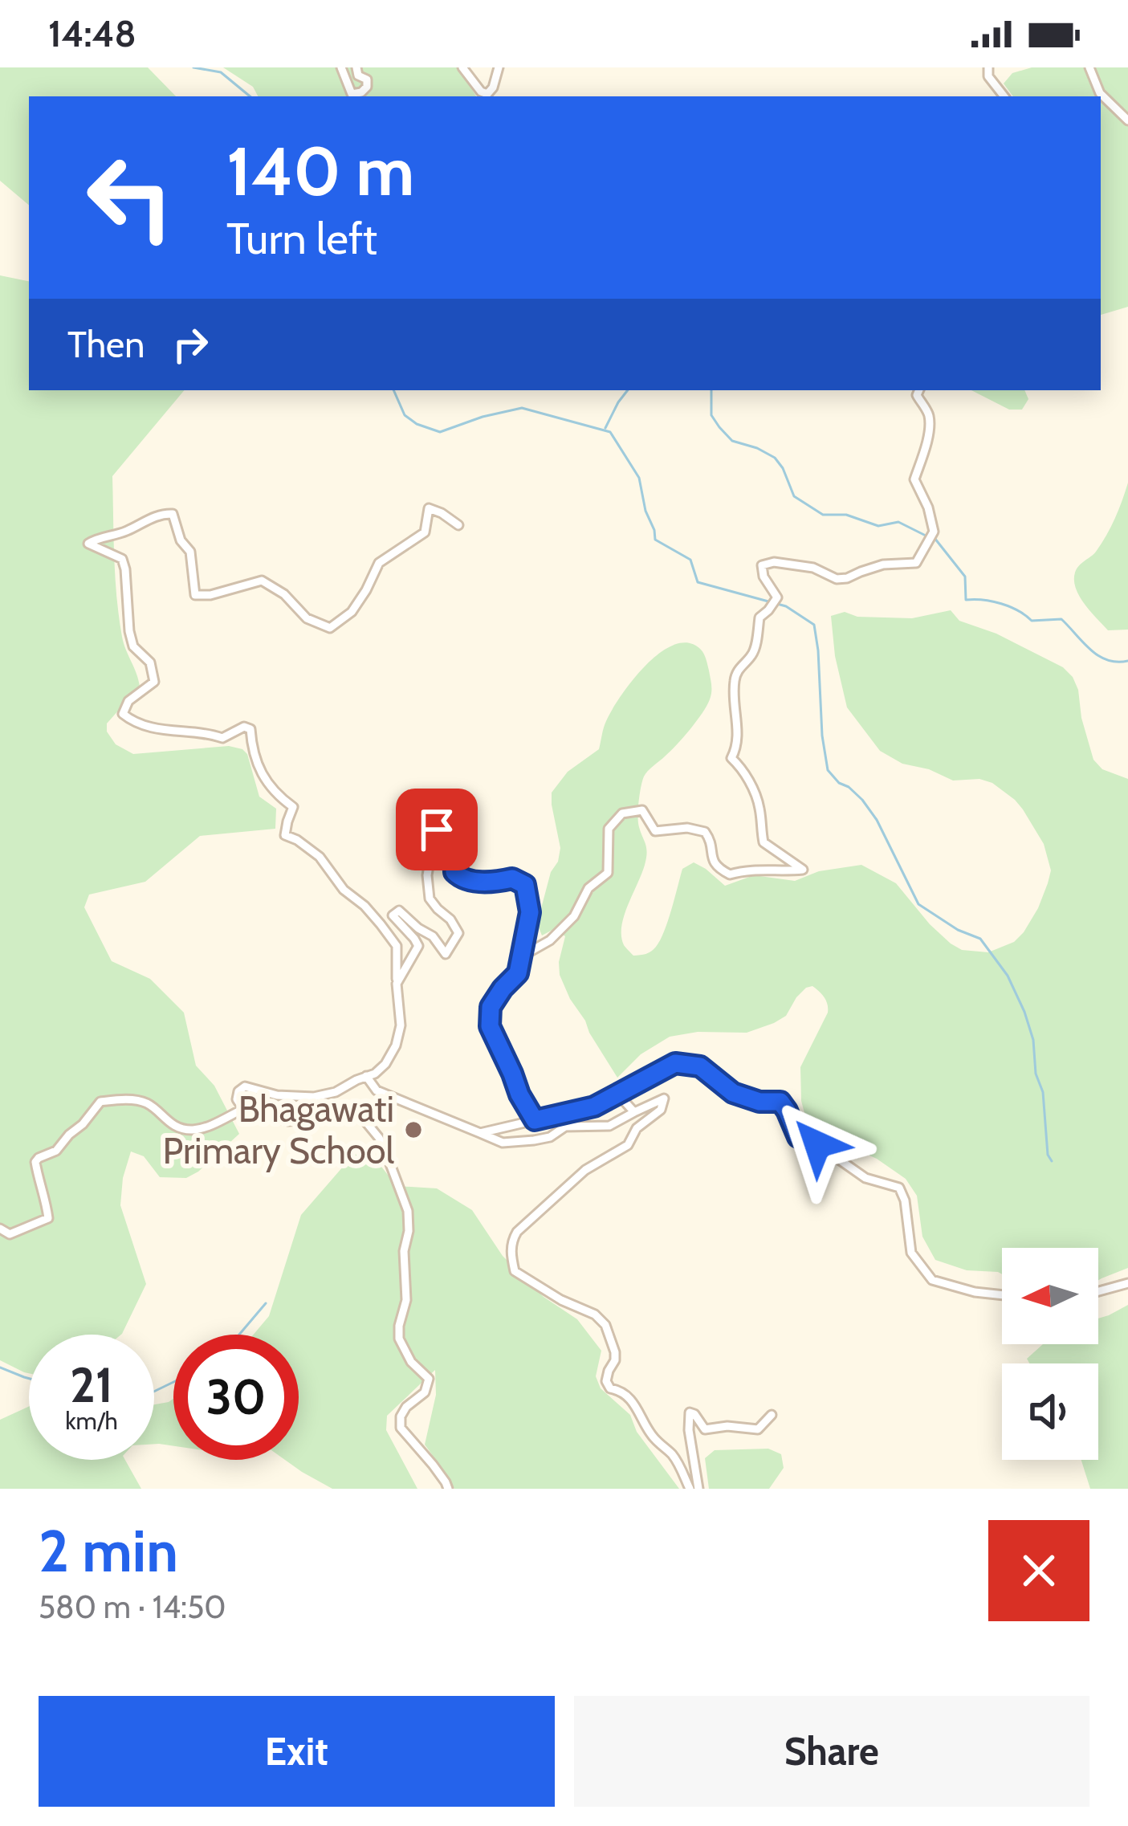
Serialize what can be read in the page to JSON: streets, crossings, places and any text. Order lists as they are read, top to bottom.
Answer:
{
  "places": ["Bhagawati Primary School"],
  "north": "left",
  "page": {
    "status": "14:48",
    "turn": ["140 m", "Turn left"],
    "then": "Then",
    "speed": "21 km/h",
    "limit": "30",
    "heading": ["2 min", "580 m · 14:50"],
    "buttons": ["Exit", "Share"]
  }
}
